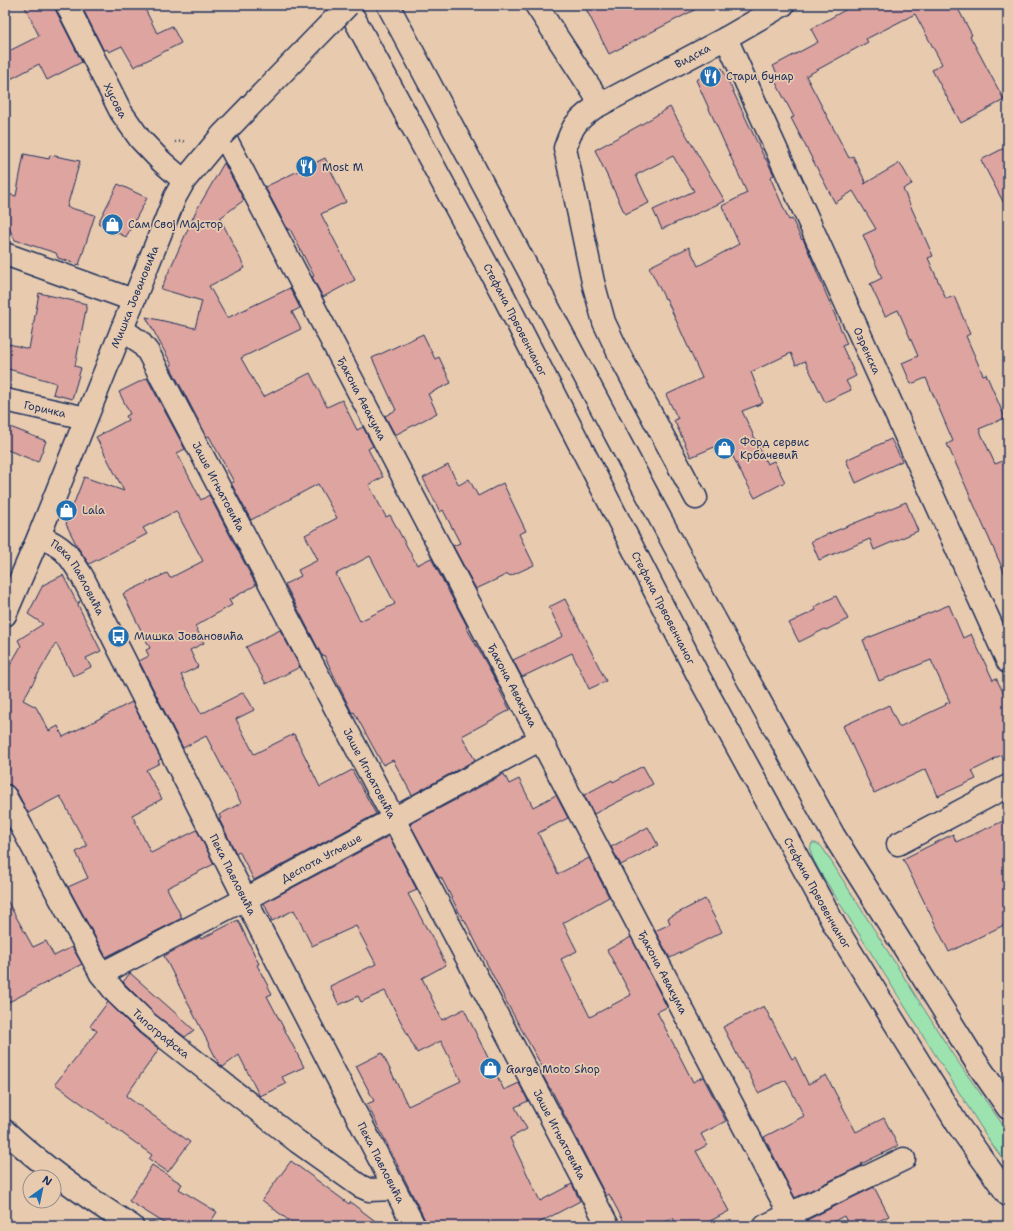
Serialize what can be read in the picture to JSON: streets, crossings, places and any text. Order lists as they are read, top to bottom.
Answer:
{
  "streets": {
    "main road": [
      "Видска",
      "Хусова",
      "Мишка Јовановића",
      "Стефана Првовенчаног",
      "Озренска",
      "Ђакона Авакума",
      "Горичка",
      "Јаше Игњатовића",
      "Пека Павловића",
      "Деспота Угљеше",
      "Типографска"
    ]
  },
  "crossings": [
    ["Видска", "Озренска"],
    ["Хусова", "Мишка Јовановића"],
    ["Мишка Јовановића", "Стефана Првовенчаног"],
    ["Мишка Јовановића", "Ђакона Авакума"],
    ["Мишка Јовановића", "Горичка"],
    ["Мишка Јовановића", "Јаше Игњатовића"],
    ["Мишка Јовановића", "Пека Павловића"],
    ["Ђакона Авакума", "Деспота Угљеше"],
    ["Јаше Игњатовића", "Деспота Угљеше"],
    ["Пека Павловића", "Деспота Угљеше"],
    ["Пека Павловића", "Типографска"],
    ["Деспота Угљеше", "Типографска"]
  ],
  "places": {
    "restaurant": ["Стари бунар", "Most M"],
    "shop": [
      "Сам Свој Мајстор",
      "Форд сервис Крбачевић",
      "Lala",
      "Garge Moto Shop"
    ],
    "bus stop": ["Мишка Јовановића"]
  },
  "north": "top right"
}
